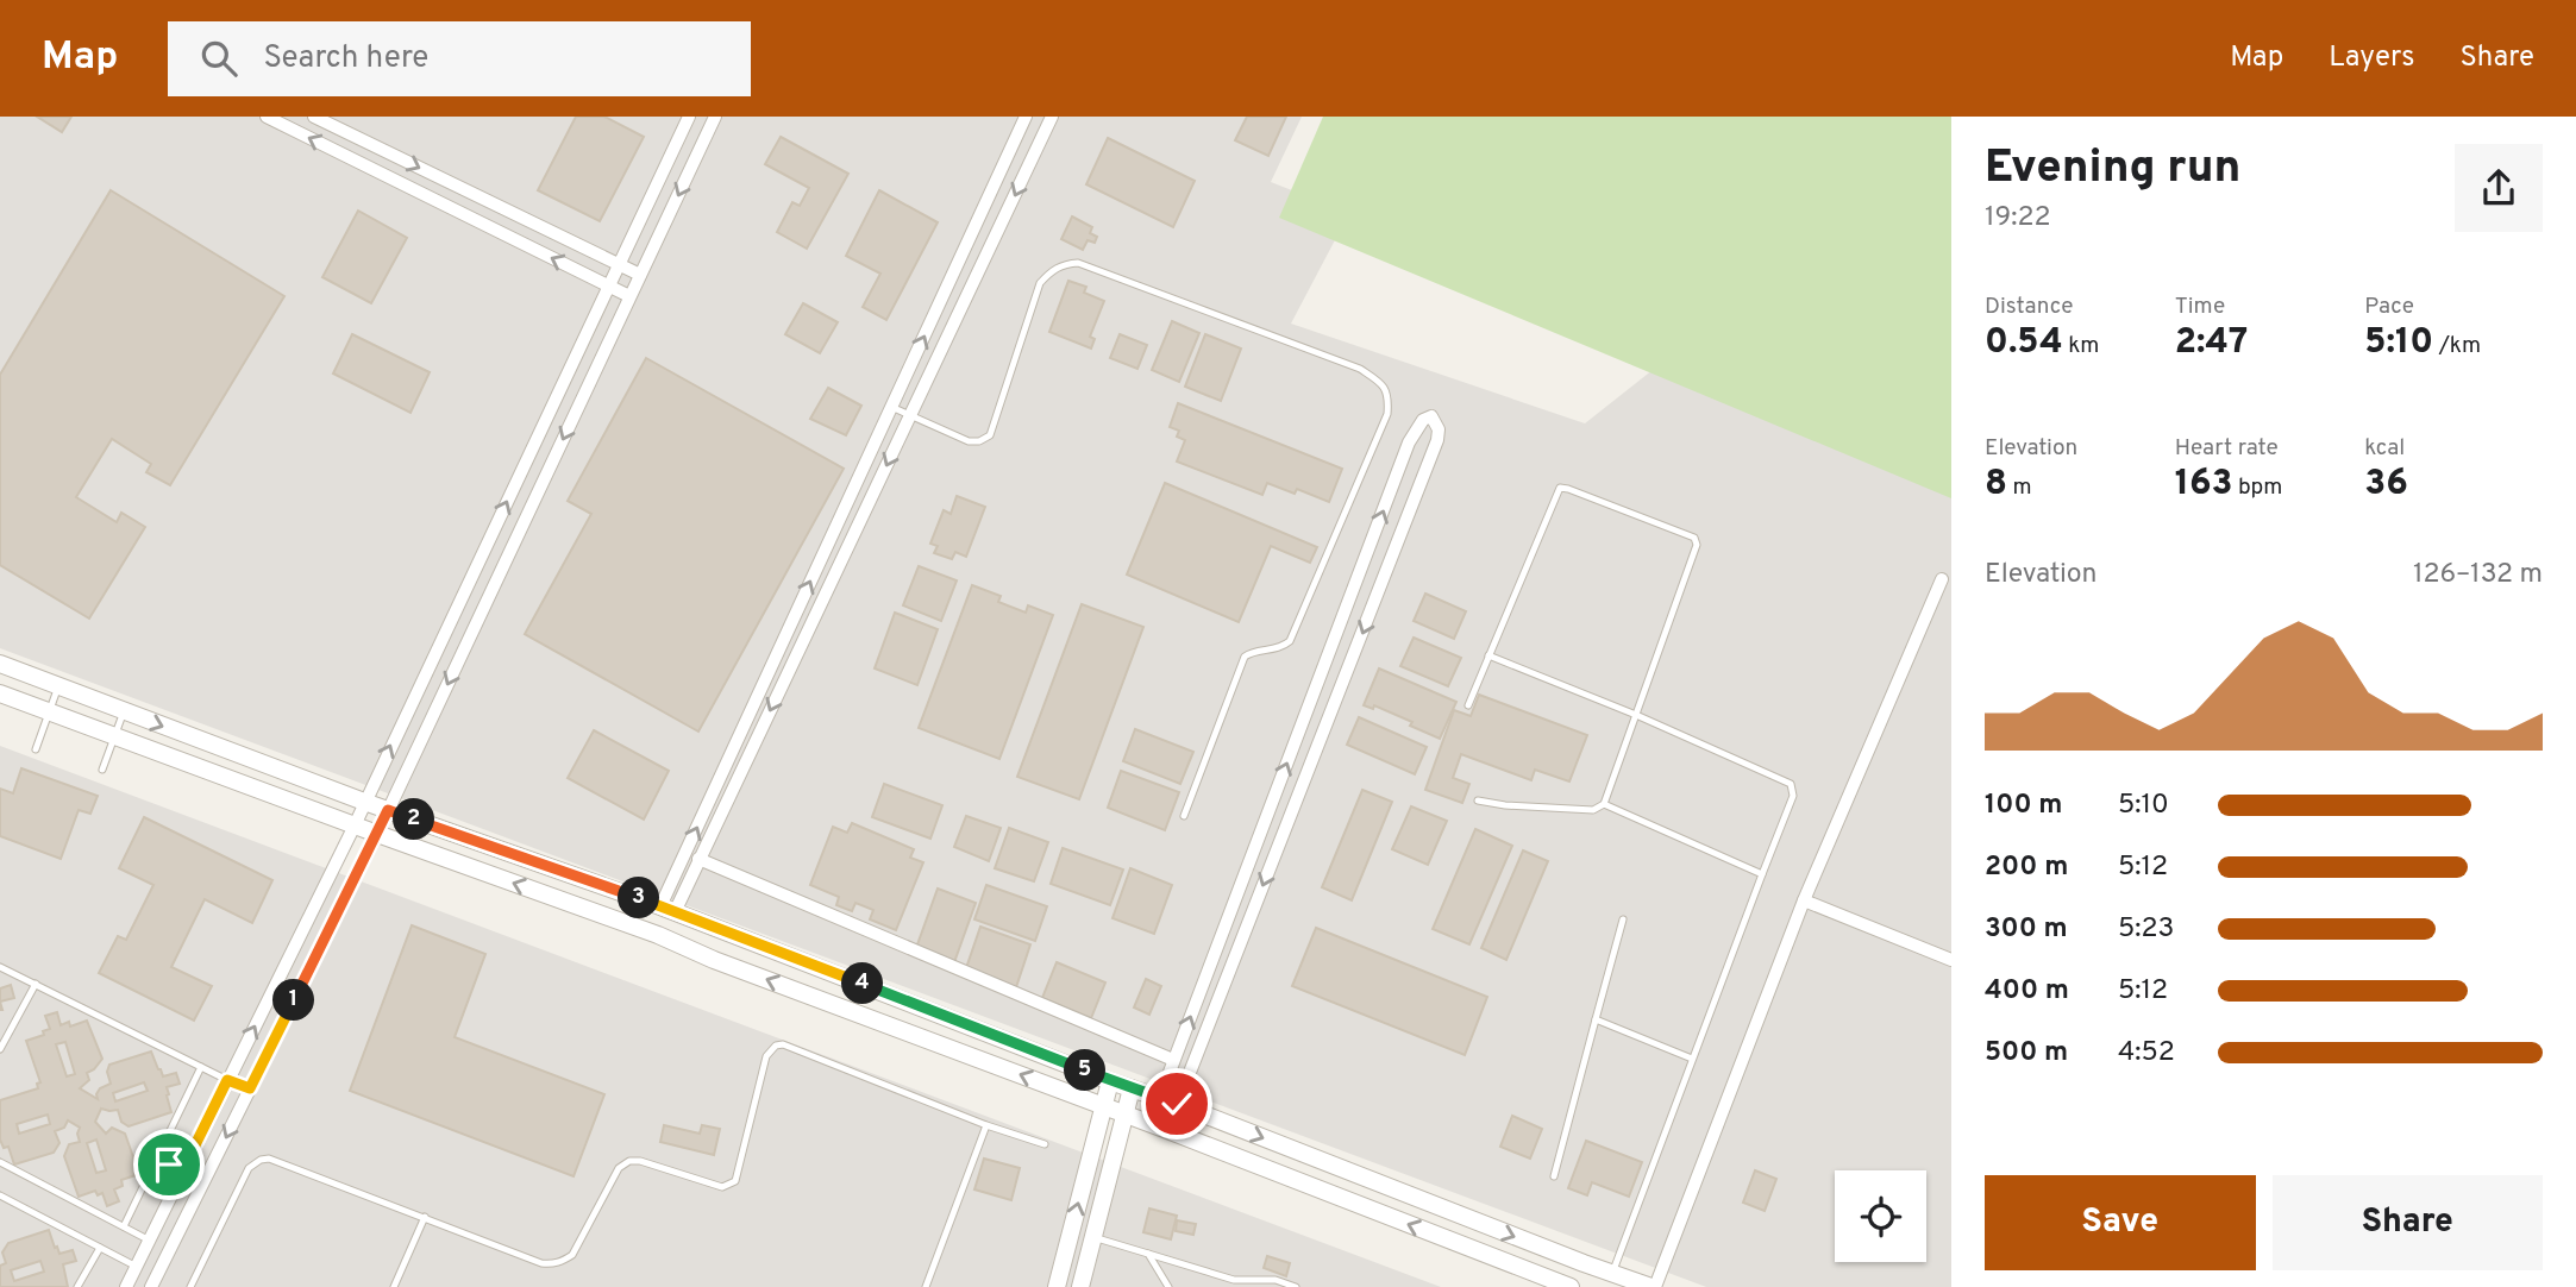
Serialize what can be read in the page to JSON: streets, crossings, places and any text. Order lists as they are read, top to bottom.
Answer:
{
  "page": {
    "header": "Map",
    "search": "Search here",
    "nav": ["Map", "Layers", "Share"],
    "heading": ["Evening run", "19:22"],
    "stats": [
      ["Distance", "0.54 km"],
      ["Time", "2:47"],
      ["Pace", "5:10 /km"],
      ["Elevation", "8 m"],
      ["Heart rate", "163 bpm"],
      ["kcal", "36"]
    ],
    "chart": ["Elevation", "126–132 m"],
    "list": [
      {
        "name": "100 m",
        "note": "5:10"
      },
      {
        "name": "200 m",
        "note": "5:12"
      },
      {
        "name": "300 m",
        "note": "5:23"
      },
      {
        "name": "400 m",
        "note": "5:12"
      },
      {
        "name": "500 m",
        "note": "4:52"
      }
    ],
    "pins": [
      "2",
      "3",
      "4",
      "1",
      "5"
    ],
    "buttons": ["Save", "Share"]
  }
}
